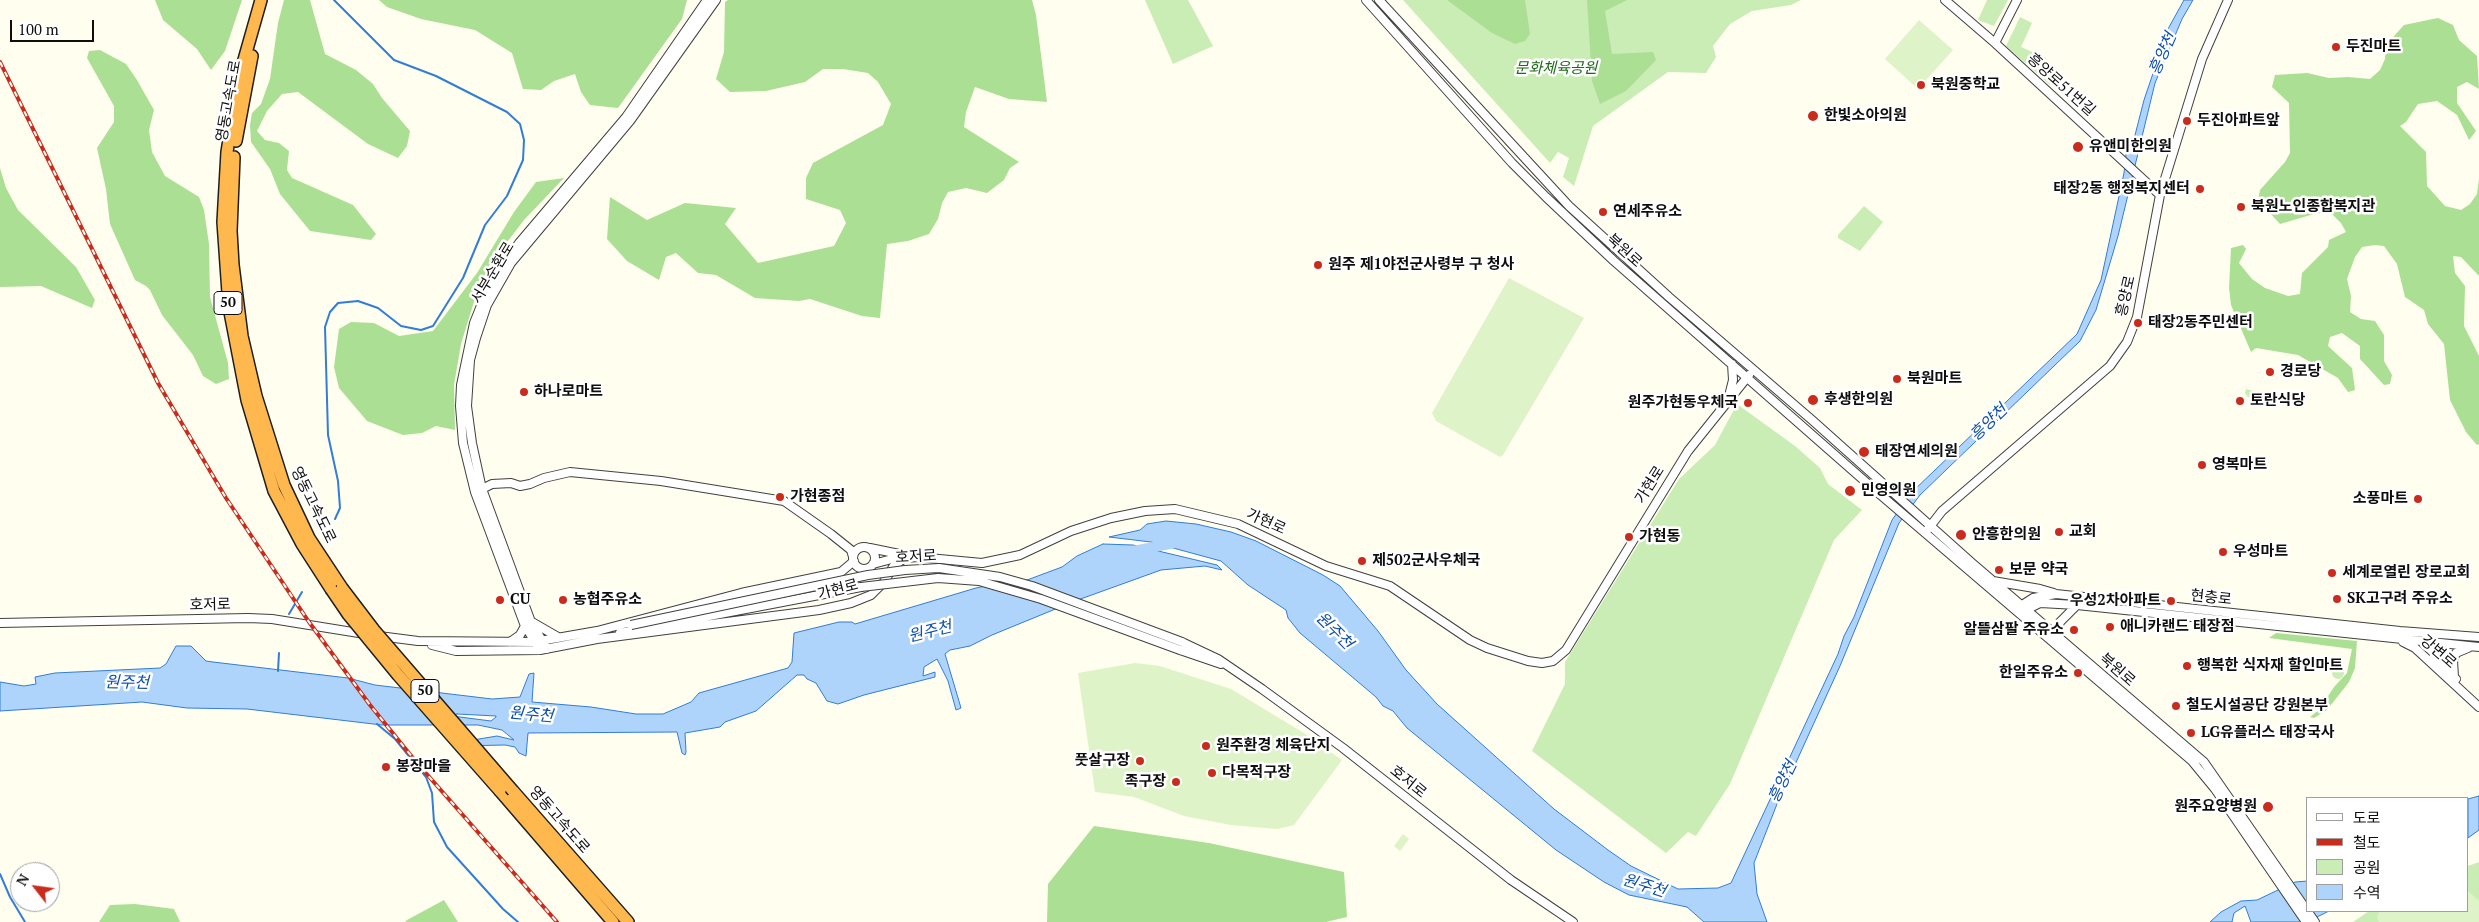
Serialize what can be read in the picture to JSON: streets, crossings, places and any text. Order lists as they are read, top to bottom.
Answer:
{
  "streets": {
    "highway": ["영동고속도로", "50"],
    "street": [
      "흥양로51번길",
      "북원로",
      "서부순환로",
      "흥양로",
      "가현로",
      "호저로",
      "현충로",
      "강변로"
    ]
  },
  "crossings": [
    ["흥양로51번길", "흥양로"],
    ["북원로", "흥양로"],
    ["북원로", "가현로"],
    ["북원로", "현충로"],
    ["서부순환로", "호저로"],
    ["가현로", "호저로"],
    ["현충로", "강변로"]
  ],
  "water": ["흥양천", "원주천"],
  "parks": ["문화체육공원"],
  "places": [
    "두진마트",
    "북원중학교",
    "한빛소아의원",
    "두진아파트앞",
    "유앤미한의원",
    "태장2동 행정복지센터",
    "북원노인종합복지관",
    "연세주유소",
    "원주 제1야전군사령부 구 청사",
    "태장2동주민센터",
    "경로당",
    "북원마트",
    "하나로마트",
    "후생한의원",
    "토란식당",
    "원주가현동우체국",
    "태장연세의원",
    "영복마트",
    "민영의원",
    "가현종점",
    "소풍마트",
    "교회",
    "안흥한의원",
    "가현동",
    "우성마트",
    "제502군사우체국",
    "보문 약국",
    "세계로열린 장로교회",
    "SK고구려 주유소",
    "CU",
    "농협주유소",
    "우성2차아파트",
    "애니카랜드 태장점",
    "알뜰삼팔 주유소",
    "행복한 식자재 할인마트",
    "한일주유소",
    "철도시설공단 강원본부",
    "LG유플러스 태장국사",
    "원주환경 체육단지",
    "풋살구장",
    "봉장마을",
    "다목적구장",
    "족구장",
    "원주요양병원"
  ],
  "legend": [
    "도로",
    "철도",
    "공원",
    "수역"
  ],
  "scale_bar": "100 m",
  "north": "top left"
}
